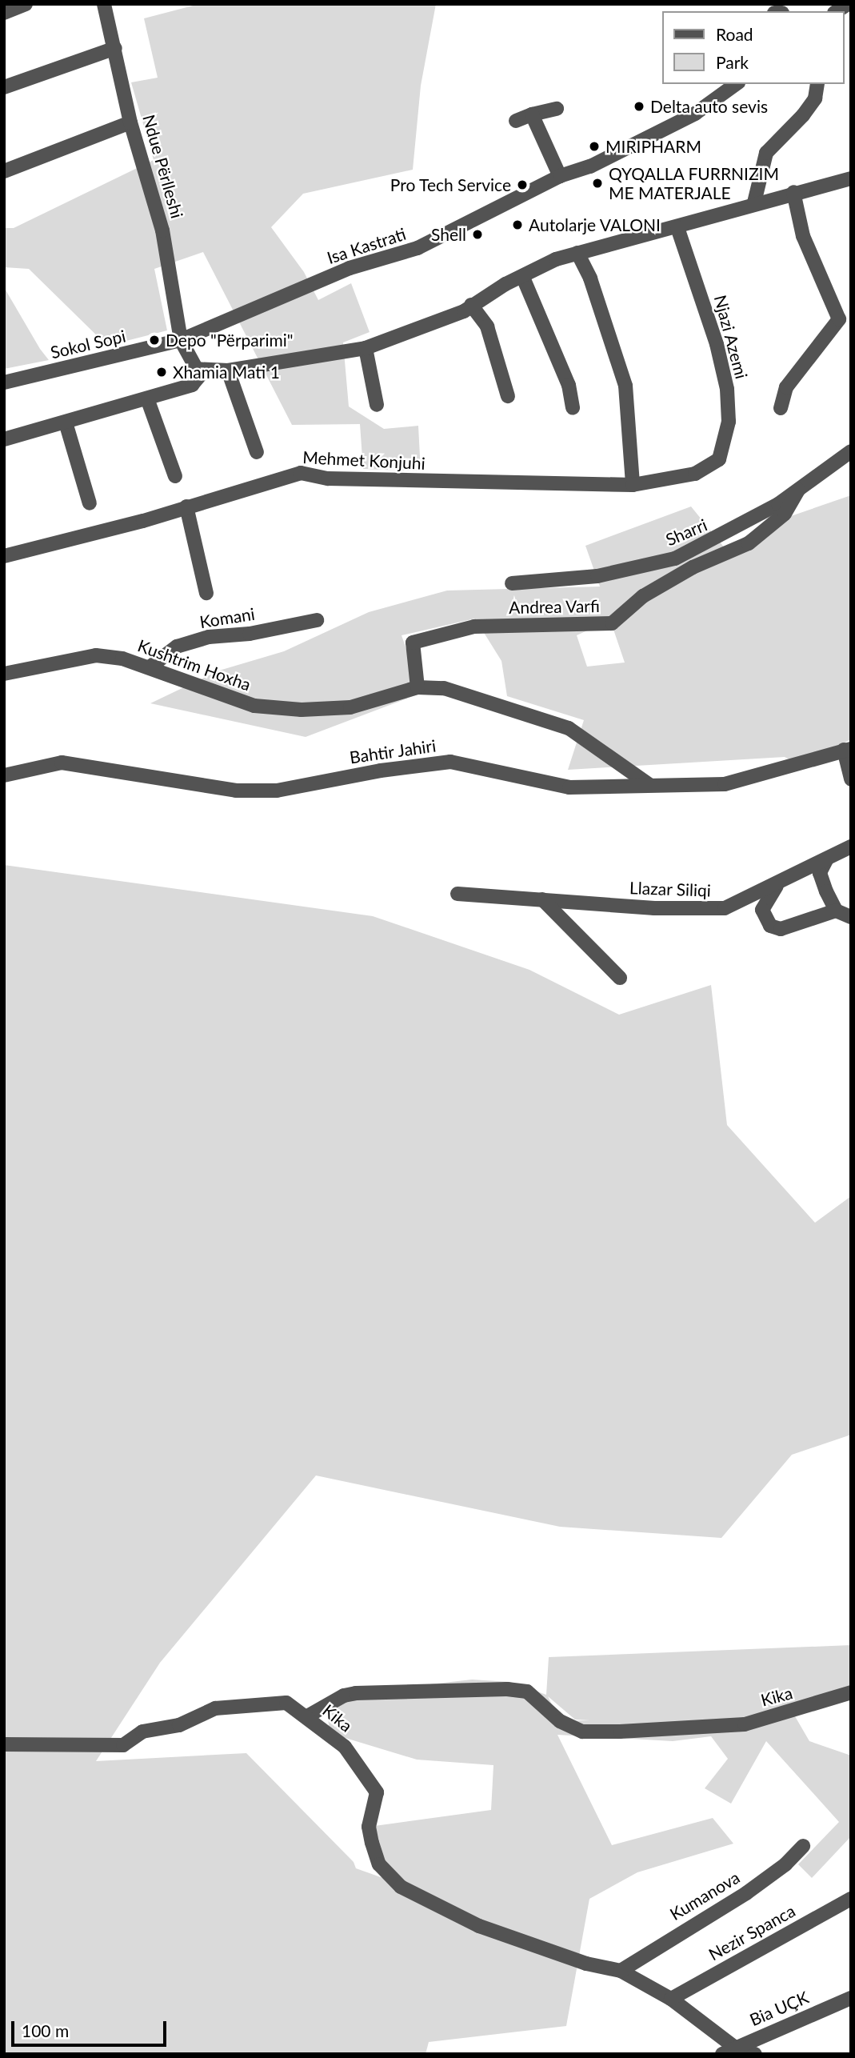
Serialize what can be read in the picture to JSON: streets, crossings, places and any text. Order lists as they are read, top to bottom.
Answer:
{
  "streets": {
    "street": [
      "Ndue Përlleshi",
      "Isa Kastrati",
      "Njazi Azemi",
      "Sokol Sopi",
      "Mehmet Konjuhi",
      "Sharri",
      "Andrea Varfi",
      "Komani",
      "Kushtrim Hoxha",
      "Bahtir Jahiri",
      "Llazar Siliqi",
      "Kika",
      "Kumanova",
      "Nezir Spanca",
      "Bia UÇK"
    ]
  },
  "crossings": [
    ["Ndue Përlleshi", "Isa Kastrati"],
    ["Ndue Përlleshi", "Sokol Sopi"],
    ["Isa Kastrati", "Sokol Sopi"],
    ["Njazi Azemi", "Mehmet Konjuhi"],
    ["Sharri", "Andrea Varfi"],
    ["Andrea Varfi", "Kushtrim Hoxha"],
    ["Komani", "Kushtrim Hoxha"],
    ["Kushtrim Hoxha", "Bahtir Jahiri"],
    ["Kika", "Kumanova"],
    ["Kika", "Nezir Spanca"],
    ["Kika", "Bia UÇK"]
  ],
  "places": [
    "Delta auto sevis",
    "MIRIPHARM",
    "QYQALLA FURRNIZIM ME MATERJALE",
    "Pro Tech Service",
    "Autolarje VALONI",
    "Shell",
    "Depo \"Përparimi\"",
    "Xhamia Mati 1"
  ],
  "legend": ["Road", "Park"],
  "scale_bar": "100 m"
}
